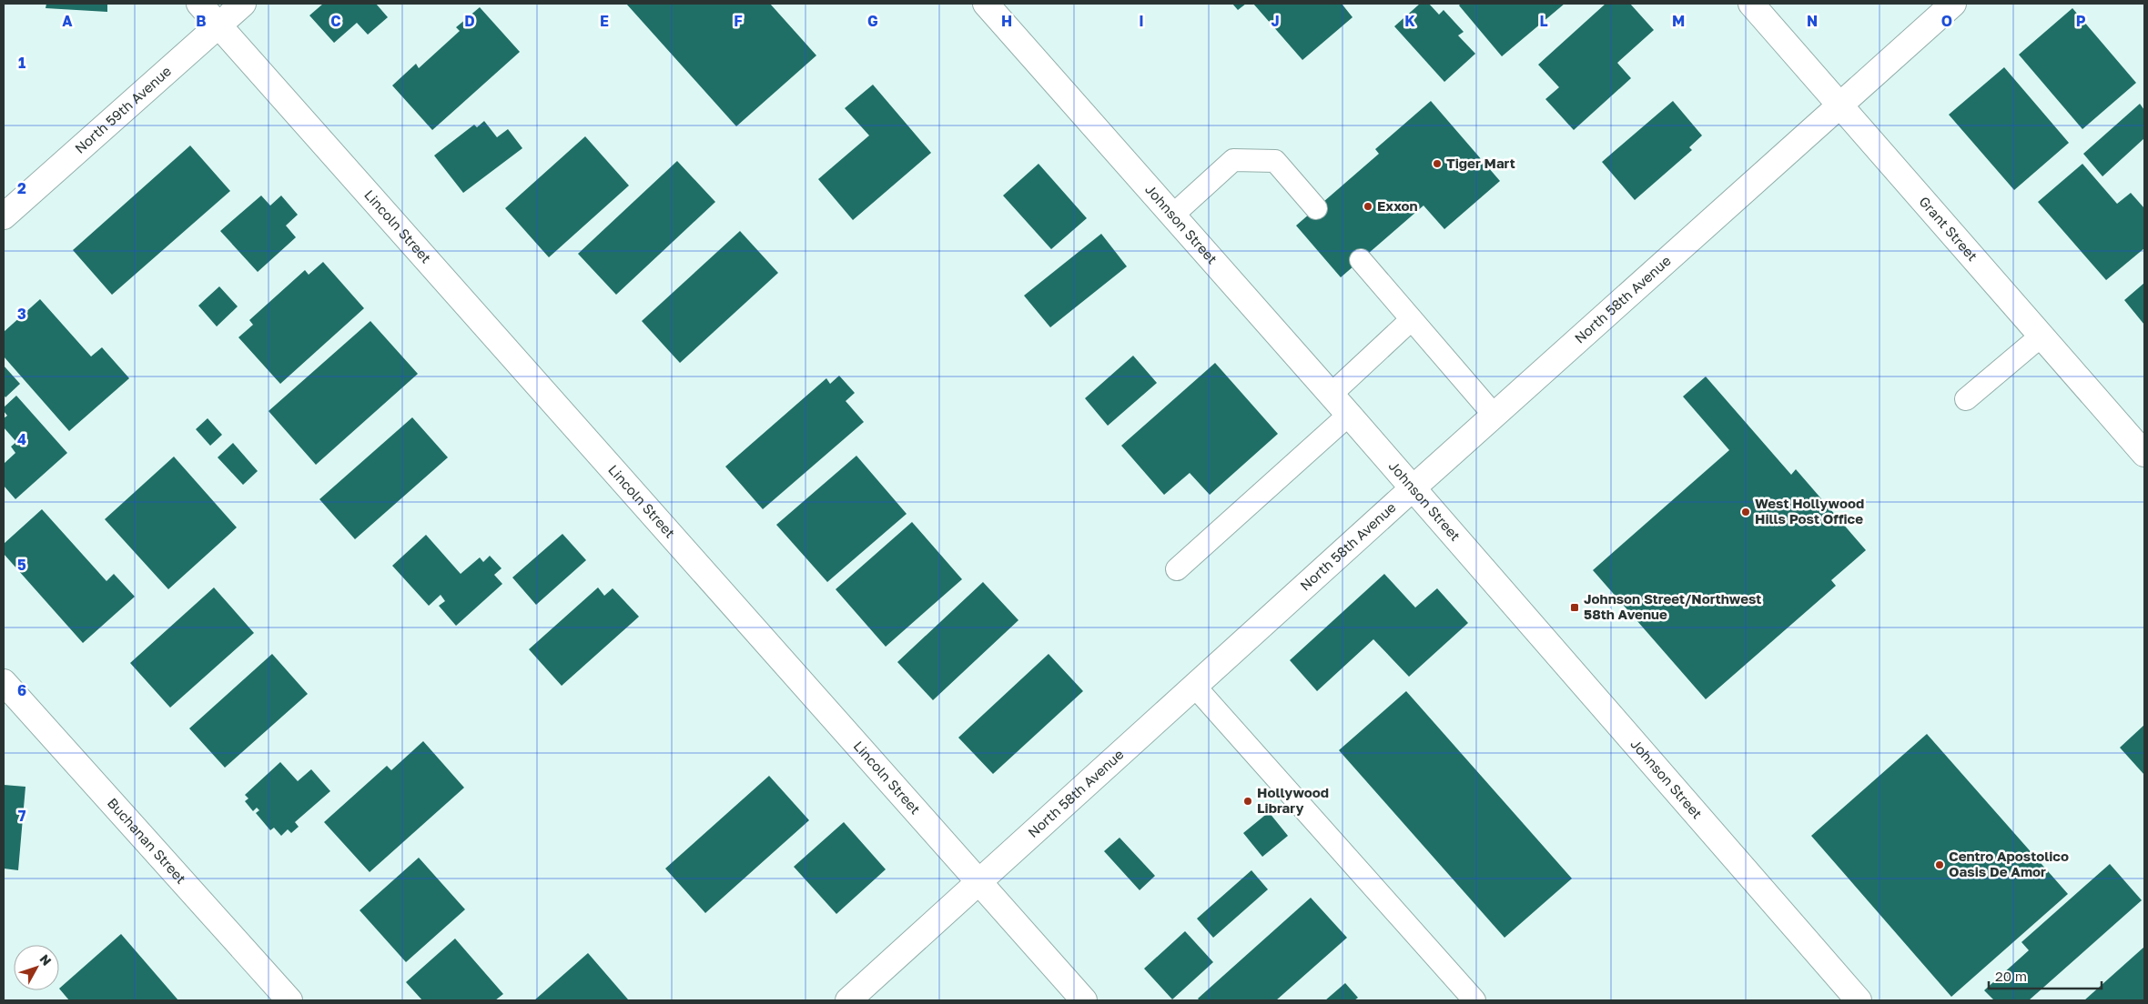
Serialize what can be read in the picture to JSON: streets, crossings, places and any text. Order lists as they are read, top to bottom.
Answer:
{
  "streets": {
    "street": [
      "North 59th Avenue",
      "Johnson Street",
      "Lincoln Street",
      "Grant Street",
      "North 58th Avenue",
      "Buchanan Street"
    ]
  },
  "crossings": [
    ["North 59th Avenue", "Lincoln Street"],
    ["Johnson Street", "North 58th Avenue"],
    ["Lincoln Street", "North 58th Avenue"],
    ["Grant Street", "North 58th Avenue"]
  ],
  "places": {
    "other": [
      "Tiger Mart",
      "Exxon",
      "West Hollywood Hills Post Office",
      "Hollywood Library",
      "Centro Apostolico Oasis De Amor"
    ],
    "transit": ["Johnson Street/Northwest 58th Avenue"]
  },
  "scale_bar": "20 m",
  "north": "top right",
  "grid": {
    "columns": [
      "A",
      "B",
      "C",
      "D",
      "E",
      "F",
      "G",
      "H",
      "I",
      "J",
      "K",
      "L",
      "M",
      "N",
      "O",
      "P"
    ],
    "rows": [
      "1",
      "2",
      "3",
      "4",
      "5",
      "6",
      "7"
    ]
  }
}
